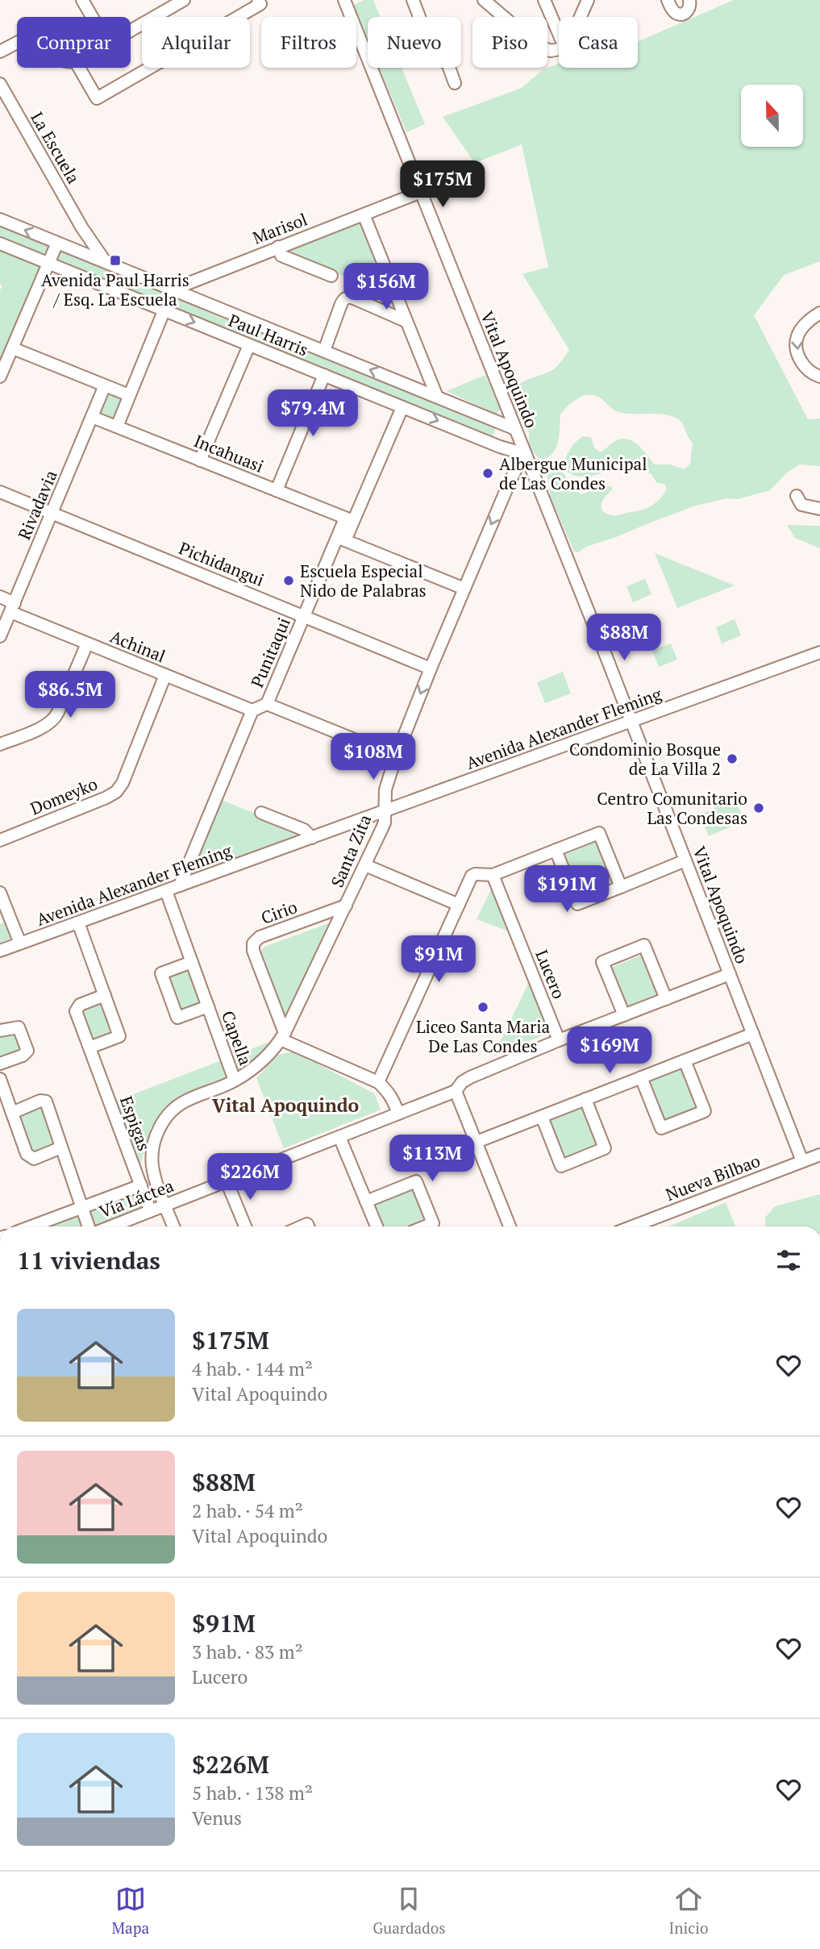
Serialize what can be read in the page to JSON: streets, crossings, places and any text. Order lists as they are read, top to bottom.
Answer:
{
  "streets": {
    "street": [
      "La Escuela",
      "Marisol",
      "Paul Harris",
      "Vital Apoquindo",
      "Incahuasi",
      "Rivadavia",
      "Pichidangui",
      "Achinal",
      "Punitaqui",
      "Avenida Alexander Fleming",
      "Domeyko",
      "Santa Zita",
      "Cirio",
      "Lucero",
      "Capella",
      "Espigas",
      "Nueva Bilbao",
      "Vía Láctea"
    ]
  },
  "crossings": [
    ["La Escuela", "Paul Harris"],
    ["Marisol", "Paul Harris"],
    ["Marisol", "Vital Apoquindo"],
    ["Paul Harris", "Vital Apoquindo"],
    ["Paul Harris", "Punitaqui"],
    ["Paul Harris", "Santa Zita"],
    ["Vital Apoquindo", "Avenida Alexander Fleming"],
    ["Vital Apoquindo", "Santa Zita"],
    ["Vital Apoquindo", "Nueva Bilbao"],
    ["Vital Apoquindo", "Vía Láctea"],
    ["Incahuasi", "Rivadavia"],
    ["Incahuasi", "Punitaqui"],
    ["Rivadavia", "Pichidangui"],
    ["Rivadavia", "Achinal"],
    ["Pichidangui", "Punitaqui"],
    ["Pichidangui", "Santa Zita"],
    ["Achinal", "Punitaqui"],
    ["Achinal", "Domeyko"],
    ["Punitaqui", "Avenida Alexander Fleming"],
    ["Avenida Alexander Fleming", "Santa Zita"],
    ["Avenida Alexander Fleming", "Capella"],
    ["Santa Zita", "Cirio"],
    ["Santa Zita", "Capella"],
    ["Santa Zita", "Vía Láctea"],
    ["Lucero", "Vía Láctea"],
    ["Espigas", "Vía Láctea"]
  ],
  "districts": ["Vital Apoquindo"],
  "places": {
    "transit": ["Avenida Paul Harris / Esq. La Escuela"],
    "other": [
      "Albergue Municipal de Las Condes",
      "Escuela Especial Nido de Palabras",
      "Condominio Bosque de La Villa 2",
      "Centro Comunitario Las Condesas",
      "Liceo Santa Maria De Las Condes"
    ]
  },
  "north": "top",
  "page": {
    "chip": [
      "Comprar",
      "Alquilar",
      "Filtros",
      "Nuevo",
      "Piso",
      "Casa"
    ],
    "price": [
      "$175M",
      "$156M",
      "$79.4M",
      "$88M",
      "$86.5M",
      "$108M",
      "$191M",
      "$91M",
      "$169M",
      "$113M",
      "$226M"
    ],
    "heading": "11 viviendas",
    "list": [
      {
        "name": "$175M",
        "note": "4 hab. · 144 m² · Vital Apoquindo"
      },
      {
        "name": "$88M",
        "note": "2 hab. · 54 m² · Vital Apoquindo"
      },
      {
        "name": "$91M",
        "note": "3 hab. · 83 m² · Lucero"
      },
      {
        "name": "$226M",
        "note": "5 hab. · 138 m² · Venus"
      }
    ],
    "tabs": ["Mapa", "Guardados", "Inicio"]
  }
}
